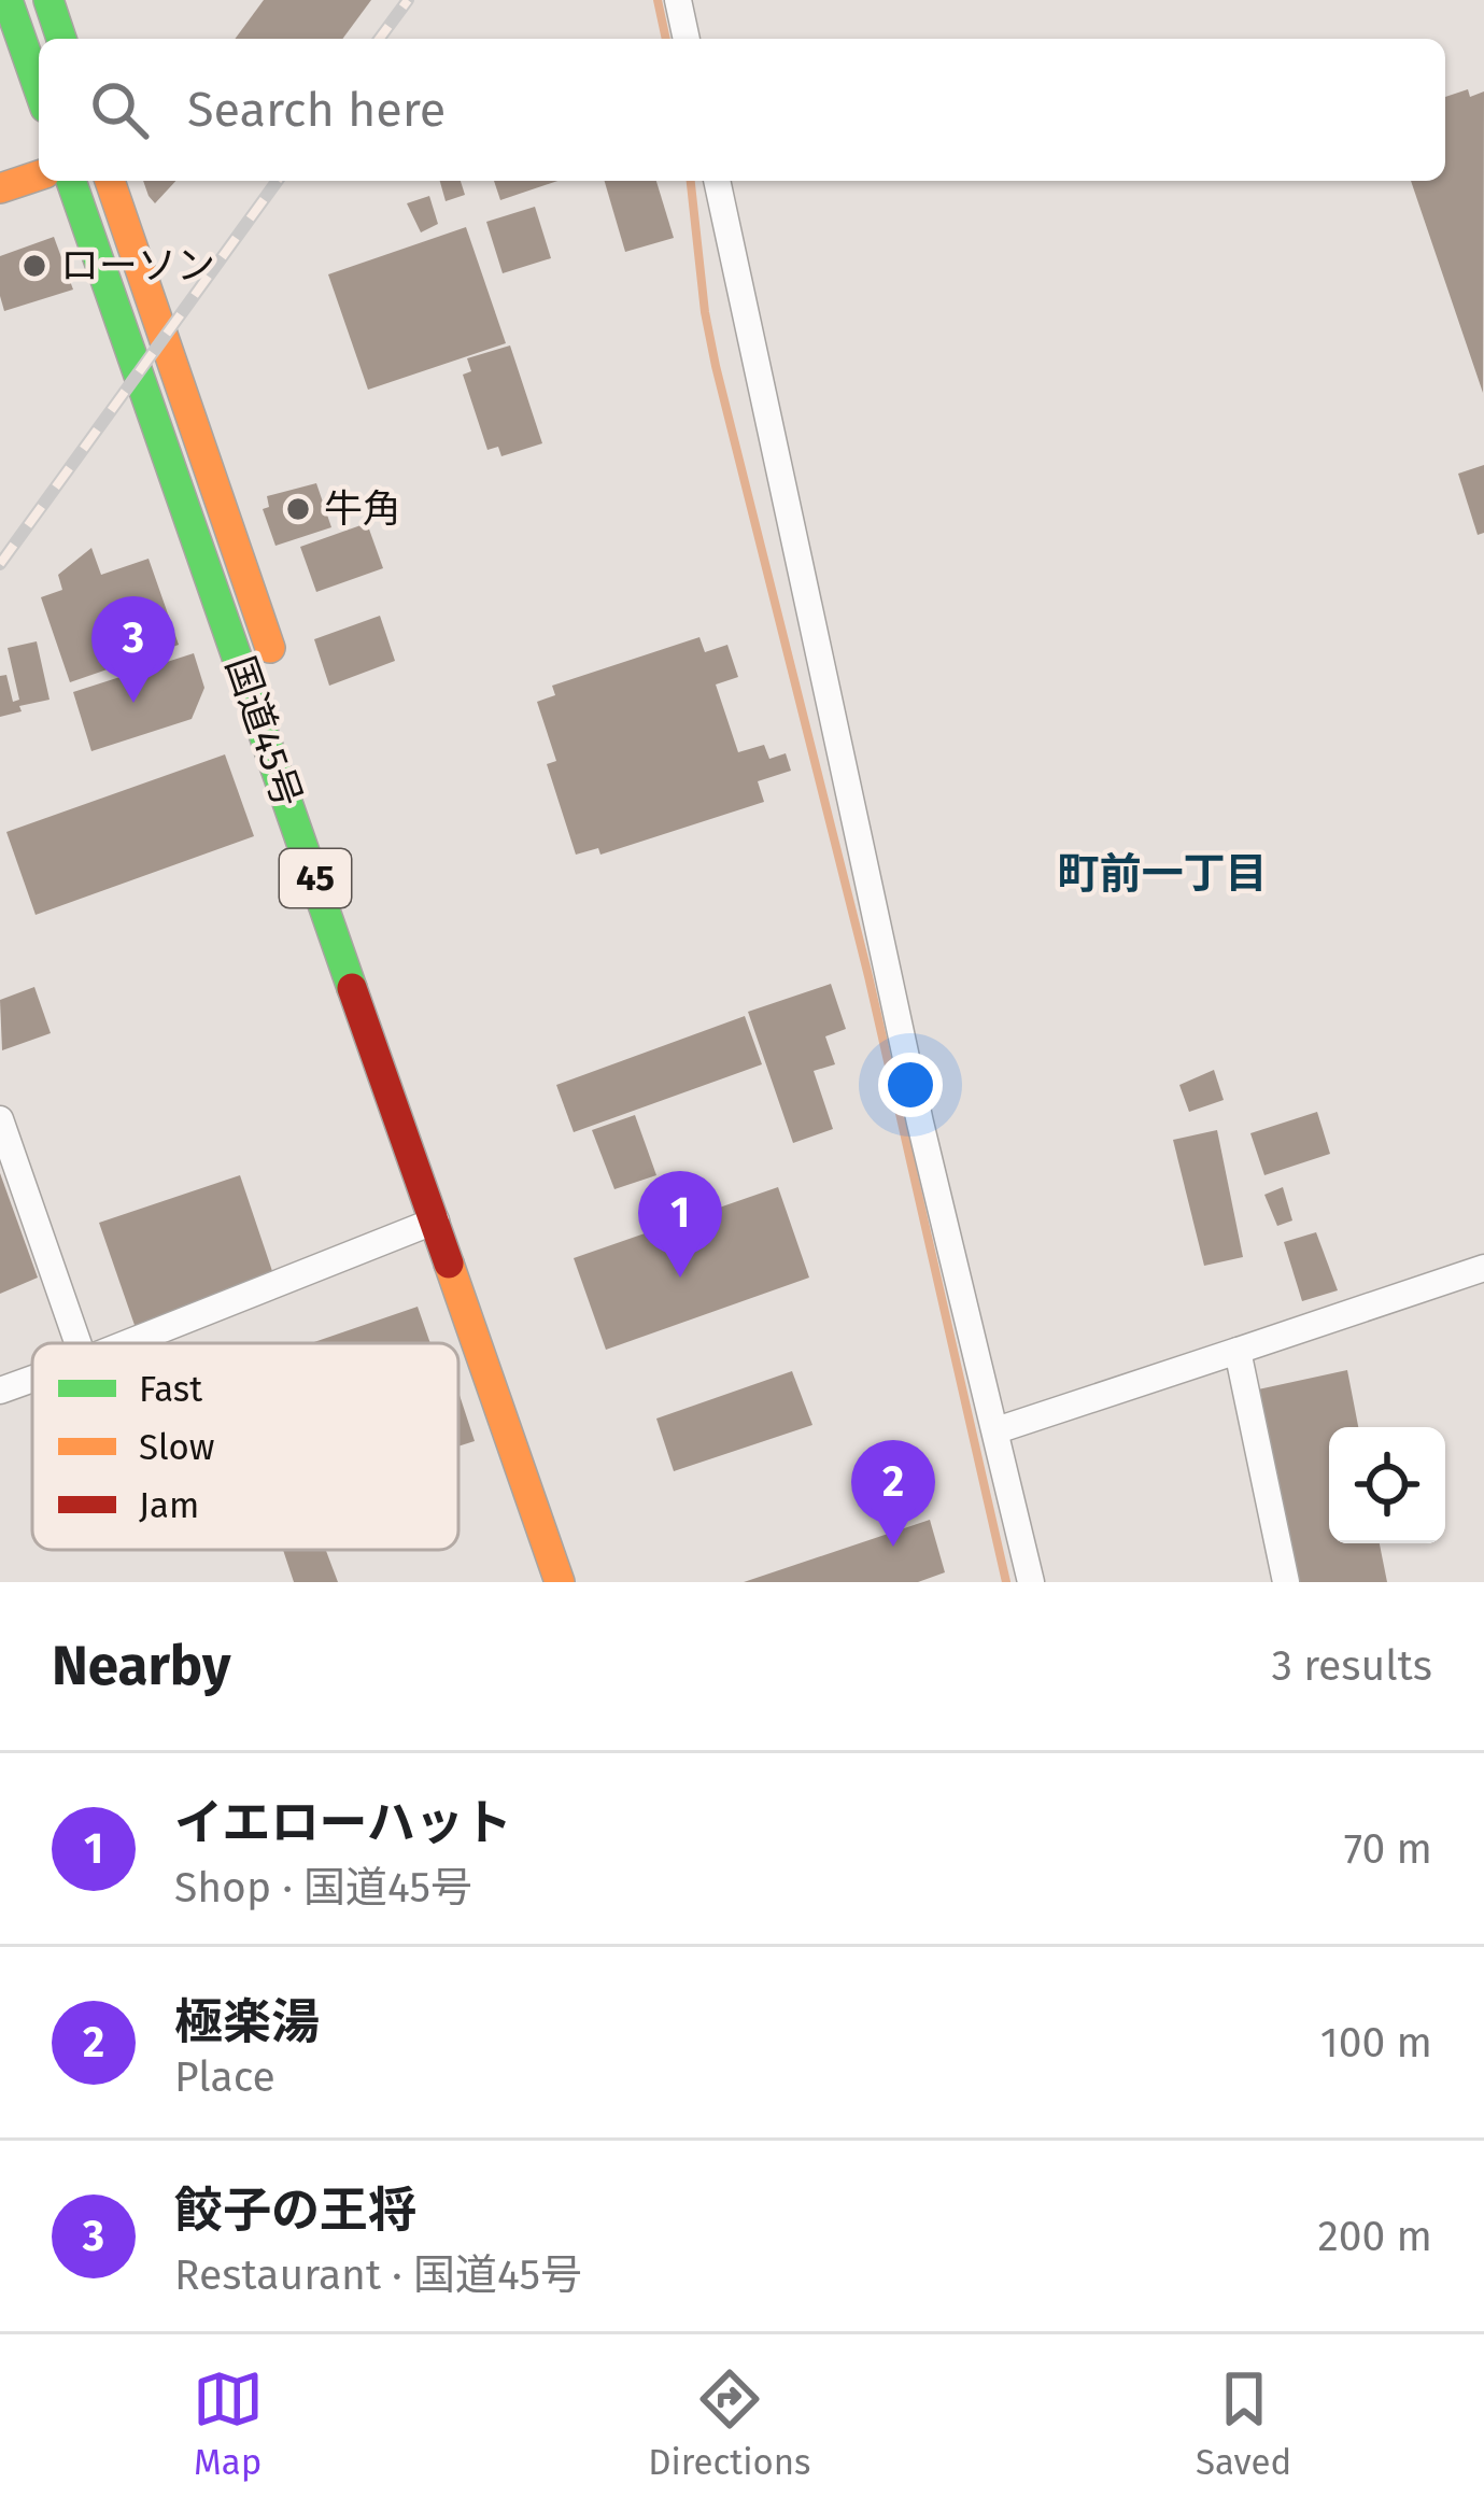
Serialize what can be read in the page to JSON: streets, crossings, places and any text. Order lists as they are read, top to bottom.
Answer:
{
  "streets": {
    "main road": ["国道45号", "45"]
  },
  "districts": ["町前一丁目"],
  "places": ["ローソン", "牛角"],
  "legend": ["Fast", "Slow", "Jam"],
  "page": {
    "search": "Search here",
    "pins": ["3", "1", "2"],
    "heading": ["Nearby", "3 results"],
    "list": [
      {
        "mark": "1",
        "name": "イエローハット",
        "note": "Shop · 国道45号",
        "value": "70 m"
      },
      {
        "mark": "2",
        "name": "極楽湯",
        "note": "Place",
        "value": "100 m"
      },
      {
        "mark": "3",
        "name": "餃子の王将",
        "note": "Restaurant · 国道45号",
        "value": "200 m"
      }
    ],
    "nav": ["Map", "Directions", "Saved"]
  }
}
